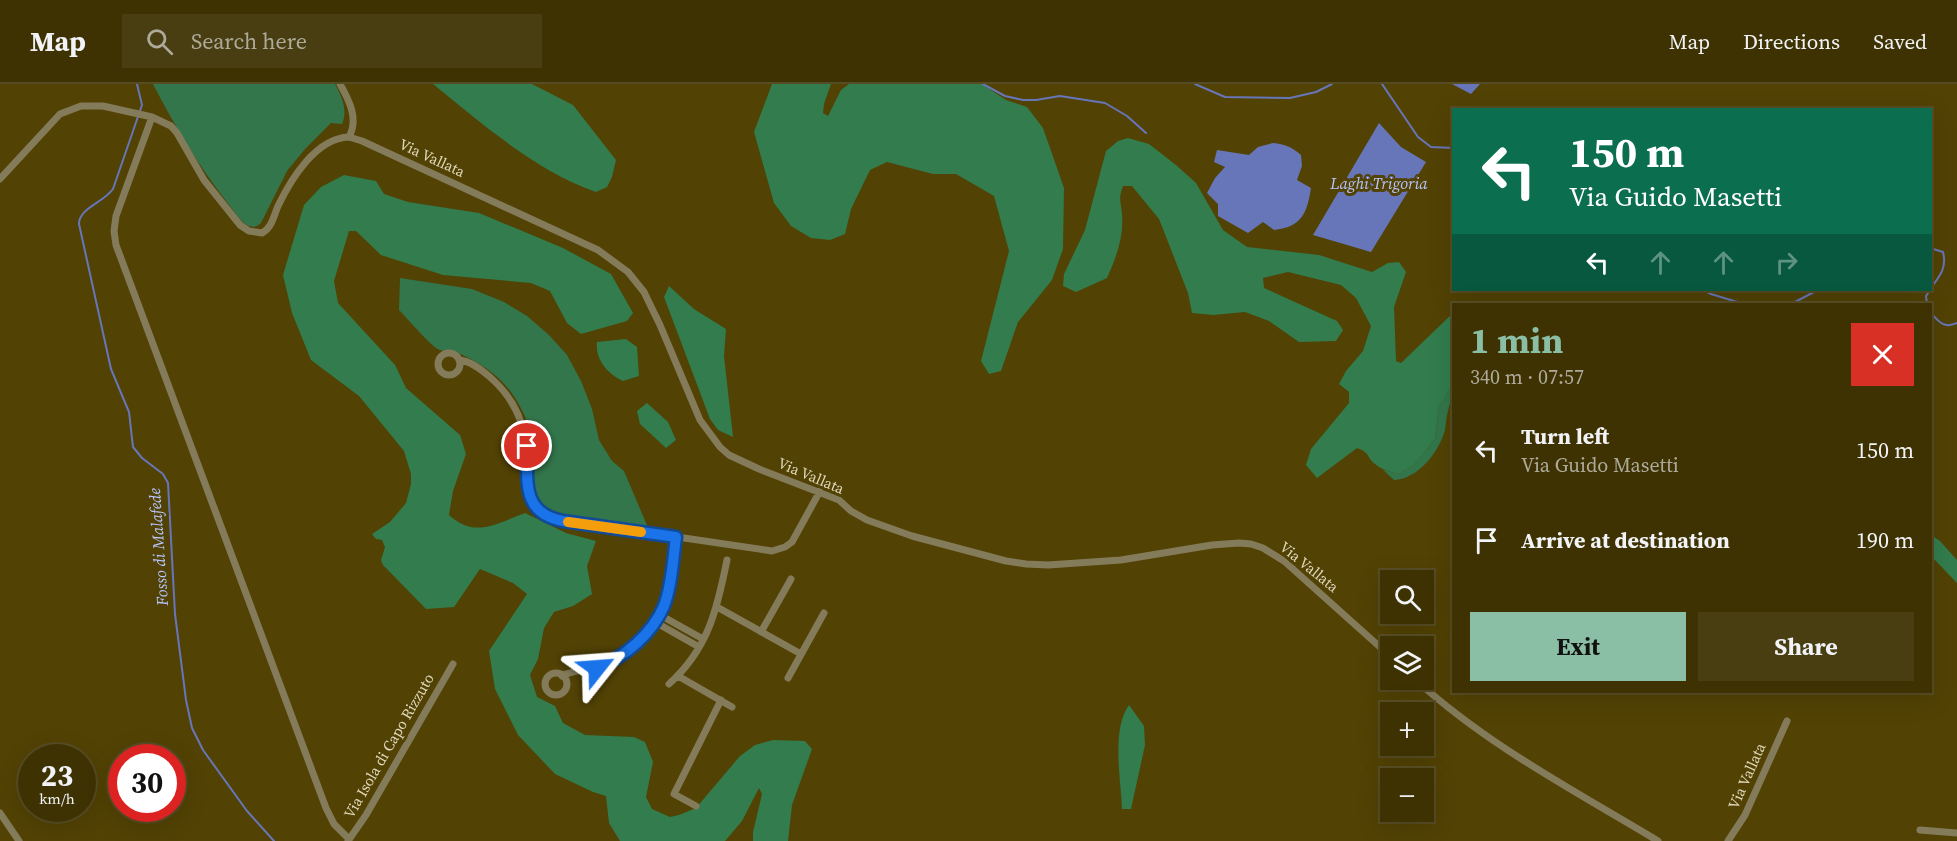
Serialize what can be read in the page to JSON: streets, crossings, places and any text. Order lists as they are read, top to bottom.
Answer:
{
  "streets": {
    "street": ["Via Vallata", "Via Isola di Capo Rizzuto"]
  },
  "water": ["Laghi Trigoria", "Fosso di Malafede"],
  "page": {
    "header": "Map",
    "search": "Search here",
    "nav": ["Map", "Directions", "Saved"],
    "turn": ["150 m", "Via Guido Masetti"],
    "heading": ["1 min", "340 m · 07:57"],
    "list": [
      {
        "name": "Turn left",
        "note": "Via Guido Masetti",
        "value": "150 m"
      },
      {
        "name": "Arrive at destination",
        "value": "190 m"
      }
    ],
    "map_buttons": ["+", "−"],
    "buttons": ["Exit", "Share"],
    "speed": "23 km/h",
    "limit": "30"
  }
}
